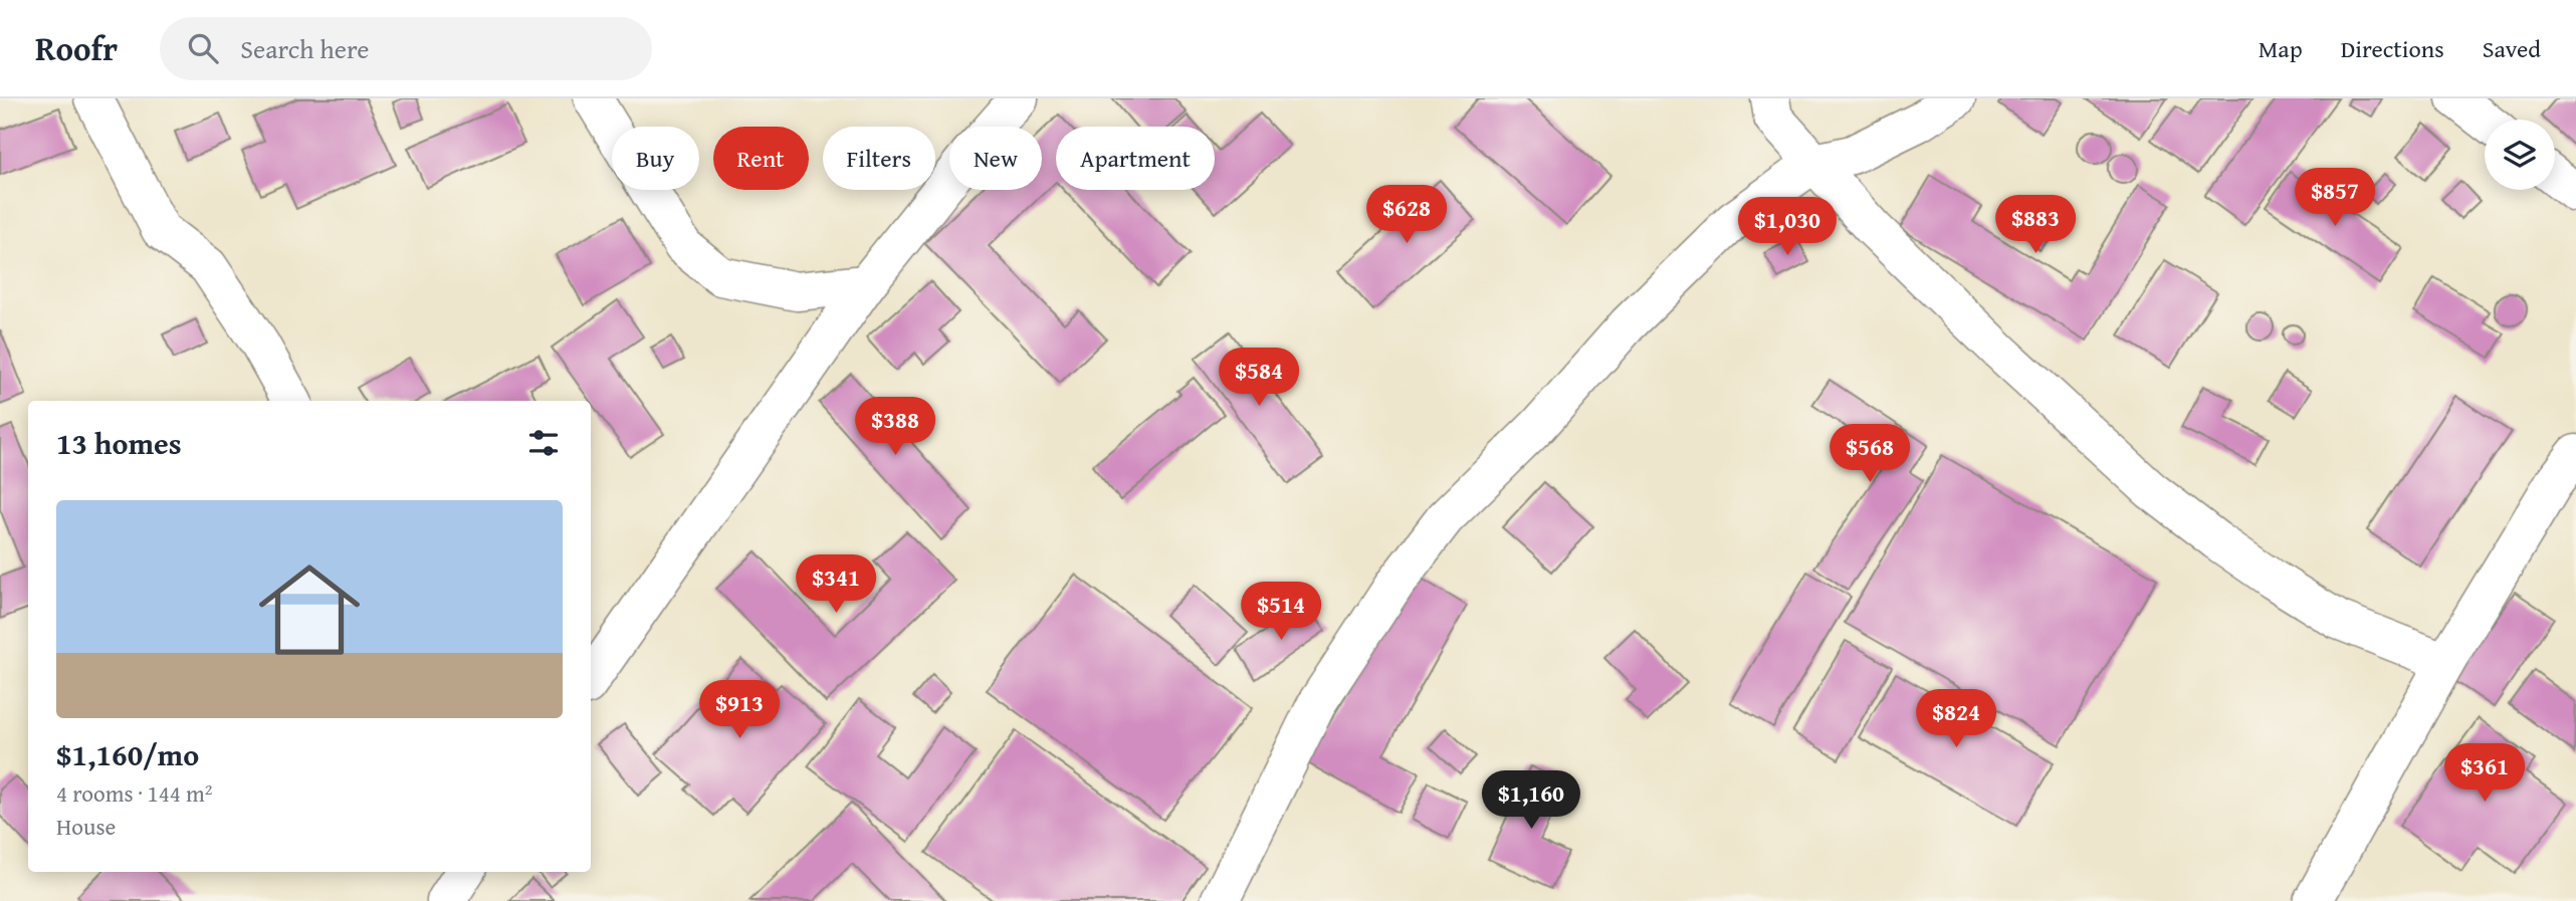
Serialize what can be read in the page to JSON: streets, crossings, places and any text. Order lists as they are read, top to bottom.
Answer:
{
  "page": {
    "header": "Roofr",
    "search": "Search here",
    "nav": ["Map", "Directions", "Saved"],
    "chip": [
      "Buy",
      "Rent",
      "Filters",
      "New",
      "Apartment"
    ],
    "price": [
      "$857",
      "$628",
      "$883",
      "$1,030",
      "$584",
      "$388",
      "$568",
      "$341",
      "$514",
      "$913",
      "$824",
      "$361",
      "$1,160"
    ],
    "heading": "13 homes",
    "list": [
      {
        "name": "$1,160/mo",
        "note": "4 rooms · 144 m² · House"
      }
    ]
  }
}
